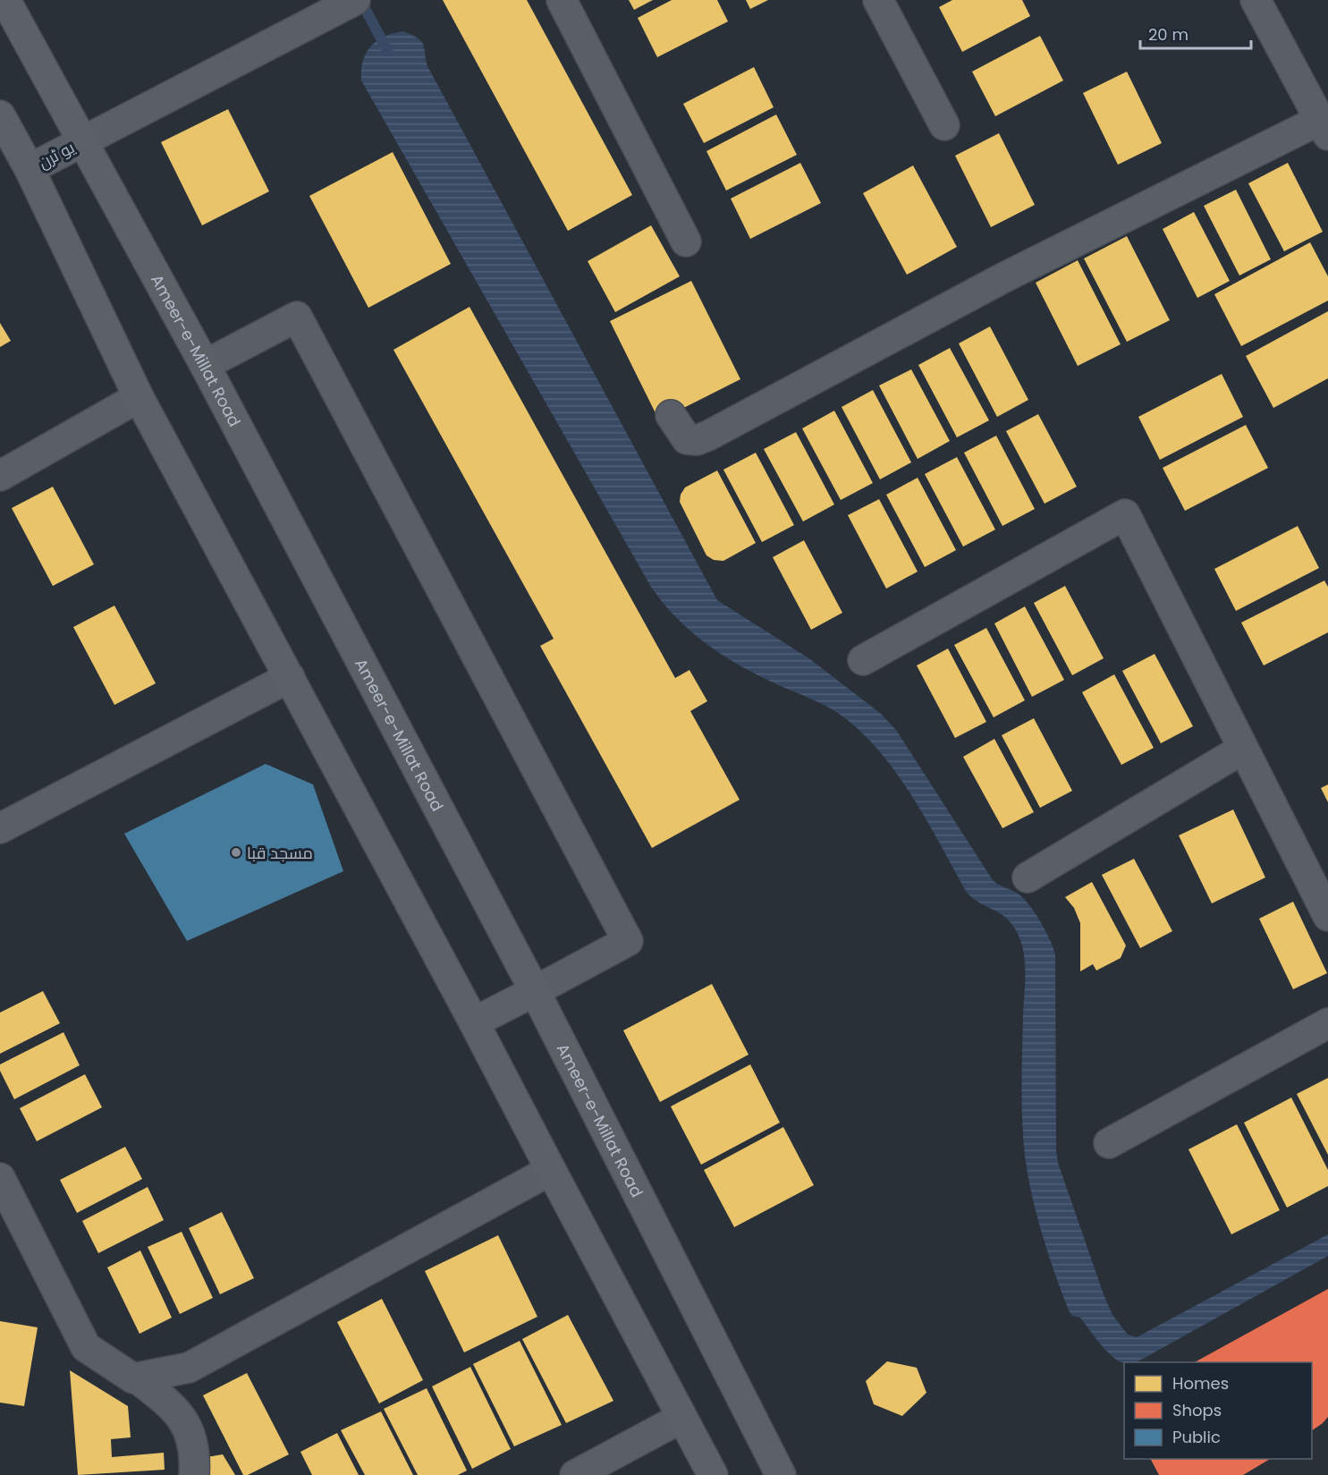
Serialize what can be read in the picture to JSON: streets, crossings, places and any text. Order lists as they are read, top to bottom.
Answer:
{
  "streets": {
    "main road": ["Ameer-e-Millat Road"],
    "street": ["یو ٹرن"]
  },
  "crossings": [
    ["یو ٹرن", "Ameer-e-Millat Road"]
  ],
  "places": ["مسجد قبا"],
  "legend": ["Homes", "Shops", "Public"],
  "scale_bar": "20 m"
}
